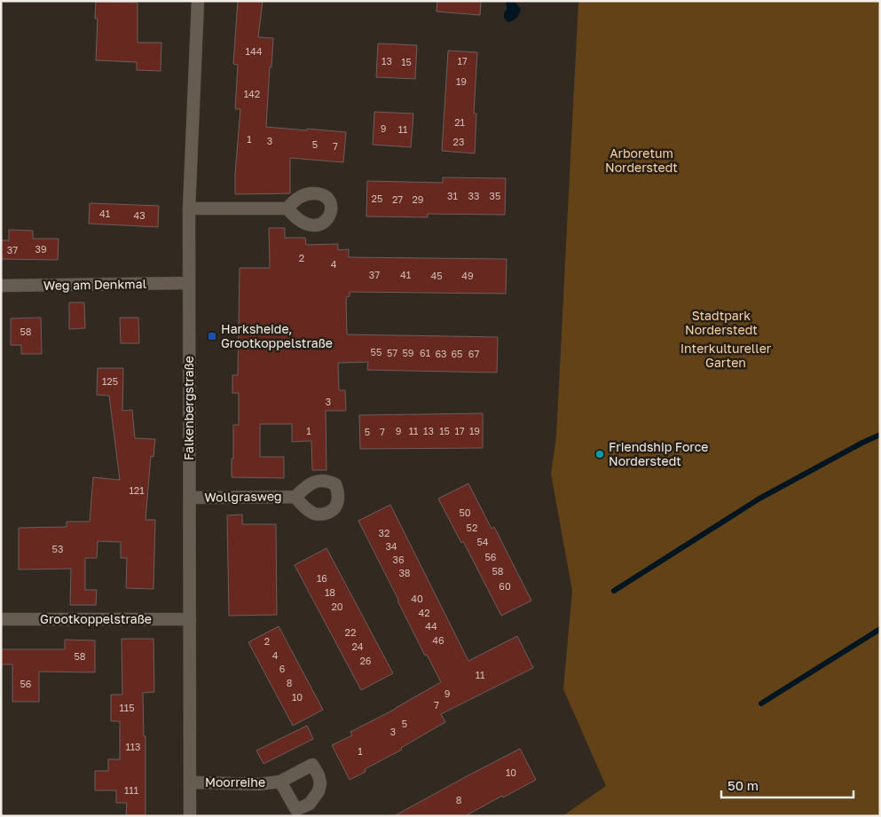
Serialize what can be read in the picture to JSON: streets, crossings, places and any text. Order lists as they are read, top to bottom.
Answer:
{
  "streets": {
    "street": [
      "Weg am Denkmal",
      "Falkenbergstraße",
      "Wollgrasweg",
      "Grootkoppelstraße",
      "Moorreihe"
    ]
  },
  "crossings": [
    ["Weg am Denkmal", "Falkenbergstraße"],
    ["Falkenbergstraße", "Wollgrasweg"],
    ["Falkenbergstraße", "Grootkoppelstraße"],
    ["Falkenbergstraße", "Moorreihe"]
  ],
  "parks": ["Arboretum Norderstedt", "Stadtpark Norderstedt", "Interkultureller Garten"],
  "places": {
    "transit": ["Harksheide, Grootkoppelstraße"],
    "other": ["Friendship Force Norderstedt"]
  },
  "house_numbers": [
    "144",
    "13",
    "17",
    "15",
    "19",
    "142",
    "21",
    "9",
    "11",
    "1",
    "3",
    "23",
    "5",
    "7",
    "31",
    "33",
    "35",
    "25",
    "27",
    "29",
    "41",
    "43",
    "39",
    "37",
    "2",
    "4",
    "37",
    "41",
    "45",
    "49",
    "58",
    "55",
    "57",
    "59",
    "61",
    "63",
    "65",
    "67",
    "125",
    "3",
    "1",
    "9",
    "11",
    "13",
    "15",
    "17",
    "19",
    "5",
    "7",
    "121",
    "50",
    "52",
    "32",
    "54",
    "34",
    "53",
    "56",
    "36",
    "58",
    "38",
    "16",
    "60",
    "18",
    "40",
    "20",
    "42",
    "44",
    "22",
    "46",
    "2",
    "24",
    "4",
    "58",
    "26",
    "6",
    "11",
    "8",
    "56",
    "9",
    "10",
    "7",
    "115",
    "5",
    "3",
    "113",
    "1",
    "10",
    "111",
    "8"
  ],
  "scale_bar": "50 m"
}
